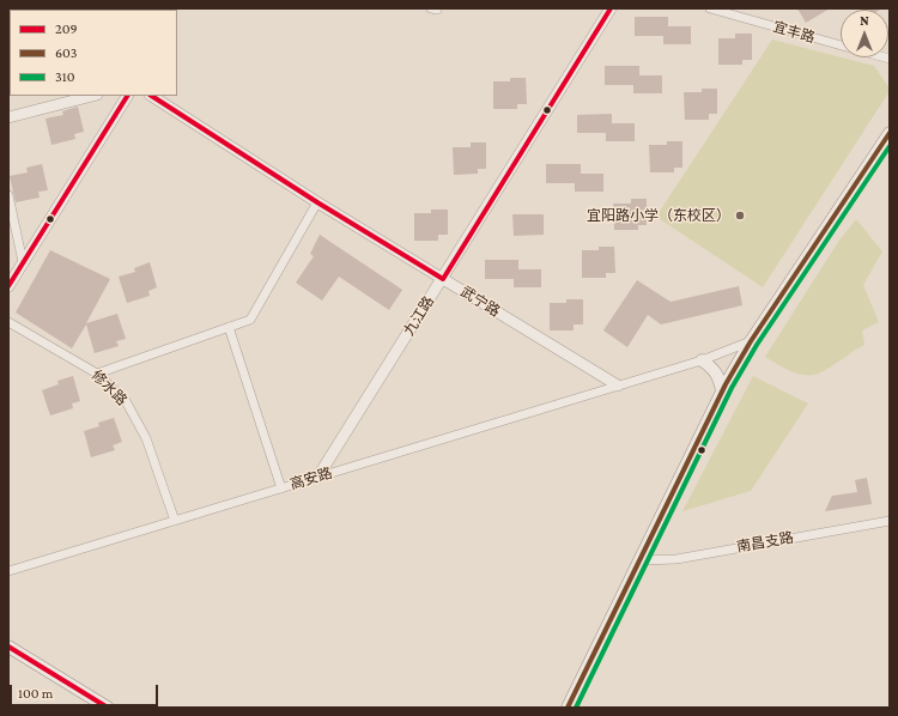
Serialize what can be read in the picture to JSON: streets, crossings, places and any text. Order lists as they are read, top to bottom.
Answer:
{
  "streets": {
    "street": [
      "宜丰路",
      "武宁路",
      "九江路",
      "修水路",
      "高安路",
      "南昌支路"
    ]
  },
  "crossings": [
    ["武宁路", "九江路"],
    ["武宁路", "高安路"],
    ["九江路", "高安路"],
    ["修水路", "高安路"]
  ],
  "places": ["宜阳路小学（东校区）"],
  "lines": ["transit line 209", "transit line 603", "transit line 310"],
  "legend": ["209", "603", "310"],
  "scale_bar": "100 m",
  "north": "top"
}
